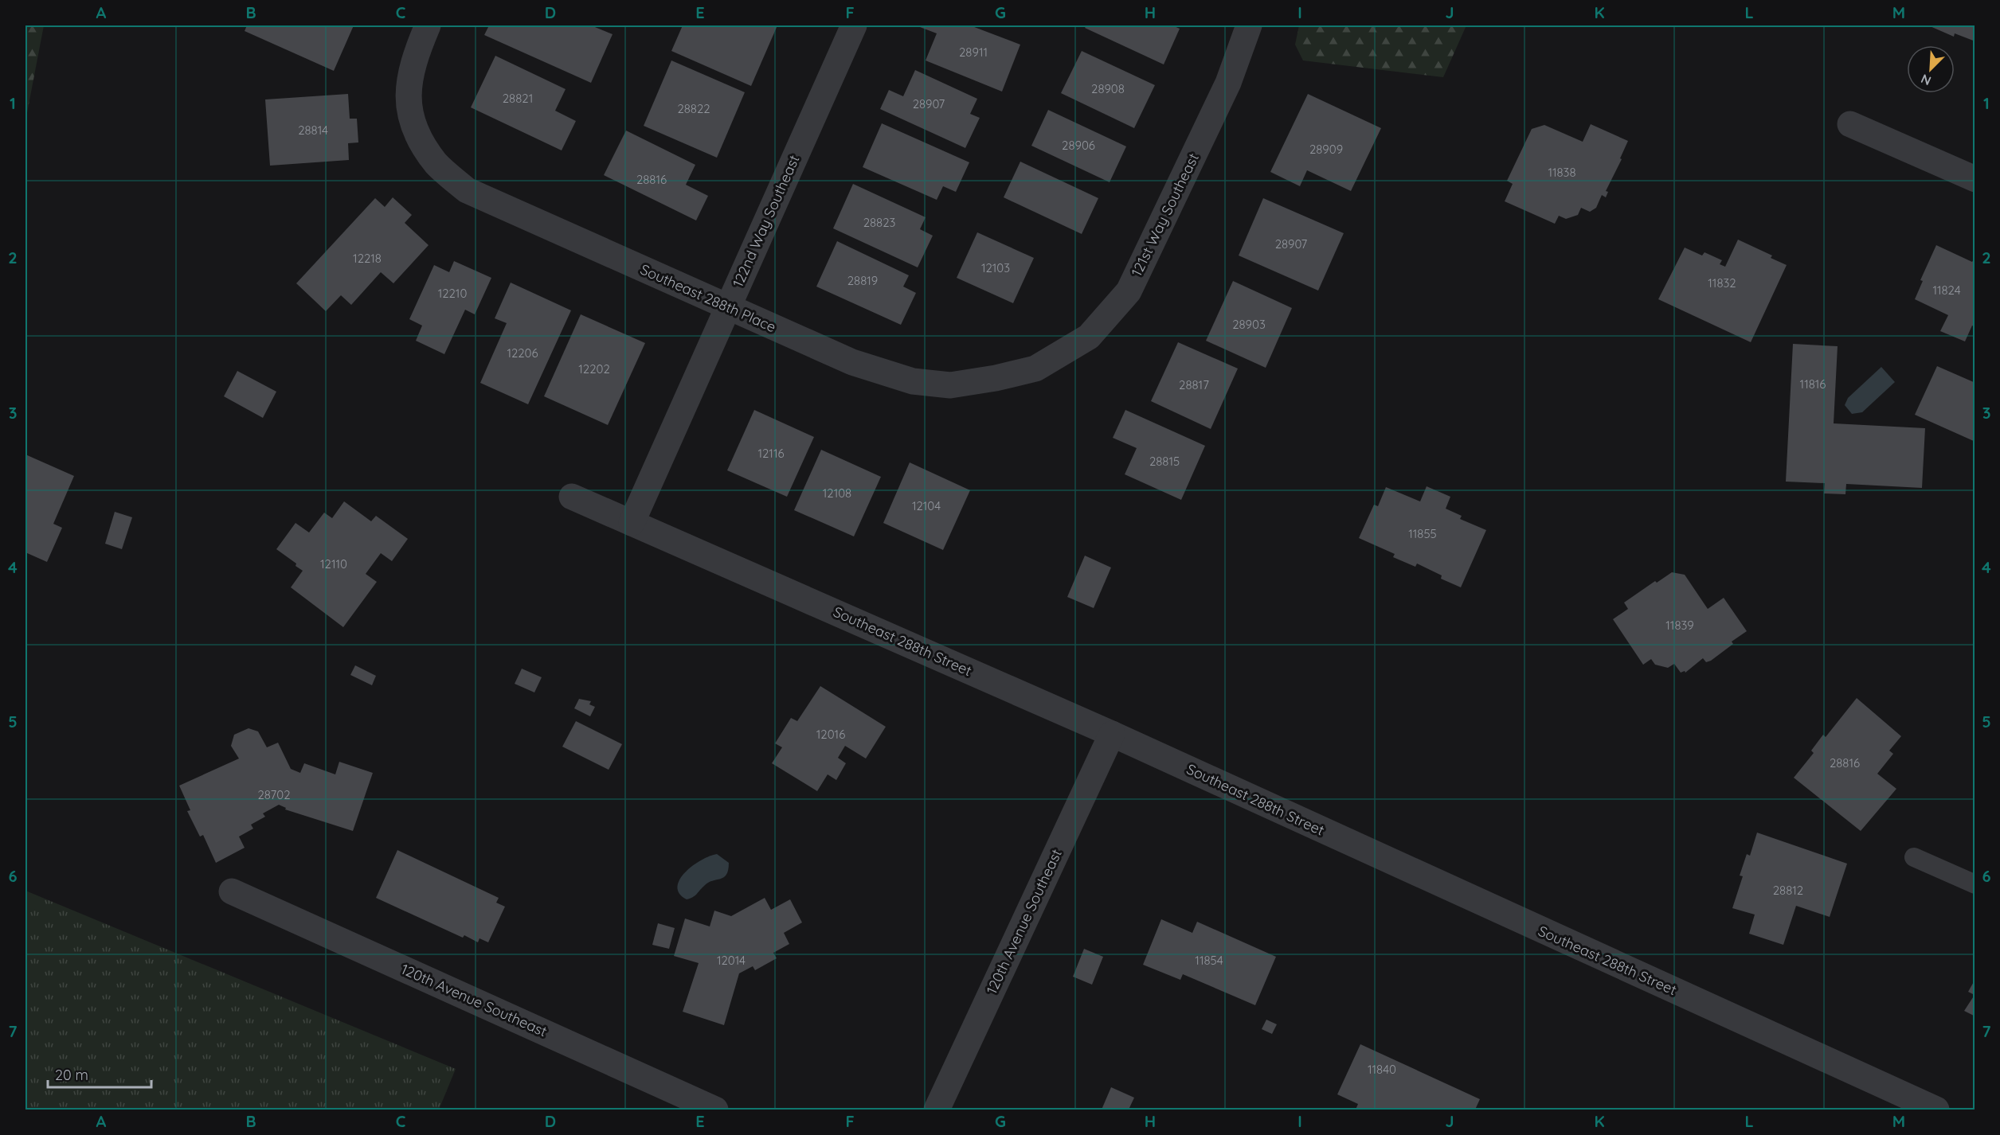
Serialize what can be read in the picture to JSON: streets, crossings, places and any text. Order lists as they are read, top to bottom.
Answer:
{
  "streets": {
    "street": [
      "121st Way Southeast",
      "122nd Way Southeast",
      "Southeast 288th Place",
      "Southeast 288th Street",
      "120th Avenue Southeast"
    ]
  },
  "crossings": [
    ["121st Way Southeast", "Southeast 288th Place"],
    ["122nd Way Southeast", "Southeast 288th Place"],
    ["122nd Way Southeast", "Southeast 288th Street"],
    ["Southeast 288th Street", "120th Avenue Southeast"]
  ],
  "house_numbers": [
    "28911",
    "28908",
    "28821",
    "28907",
    "28822",
    "28814",
    "28906",
    "28909",
    "11838",
    "28816",
    "28823",
    "28907",
    "12218",
    "12103",
    "28819",
    "11832",
    "11824",
    "12210",
    "28903",
    "12206",
    "12202",
    "11816",
    "28817",
    "12116",
    "28815",
    "12108",
    "12104",
    "11855",
    "12110",
    "11839",
    "12016",
    "28816",
    "28702",
    "28812",
    "12014",
    "11854",
    "11840"
  ],
  "scale_bar": "20 m",
  "north": "bottom left",
  "grid": {
    "columns": [
      "A",
      "B",
      "C",
      "D",
      "E",
      "F",
      "G",
      "H",
      "I",
      "J",
      "K",
      "L",
      "M"
    ],
    "rows": [
      "1",
      "2",
      "3",
      "4",
      "5",
      "6",
      "7"
    ]
  }
}
